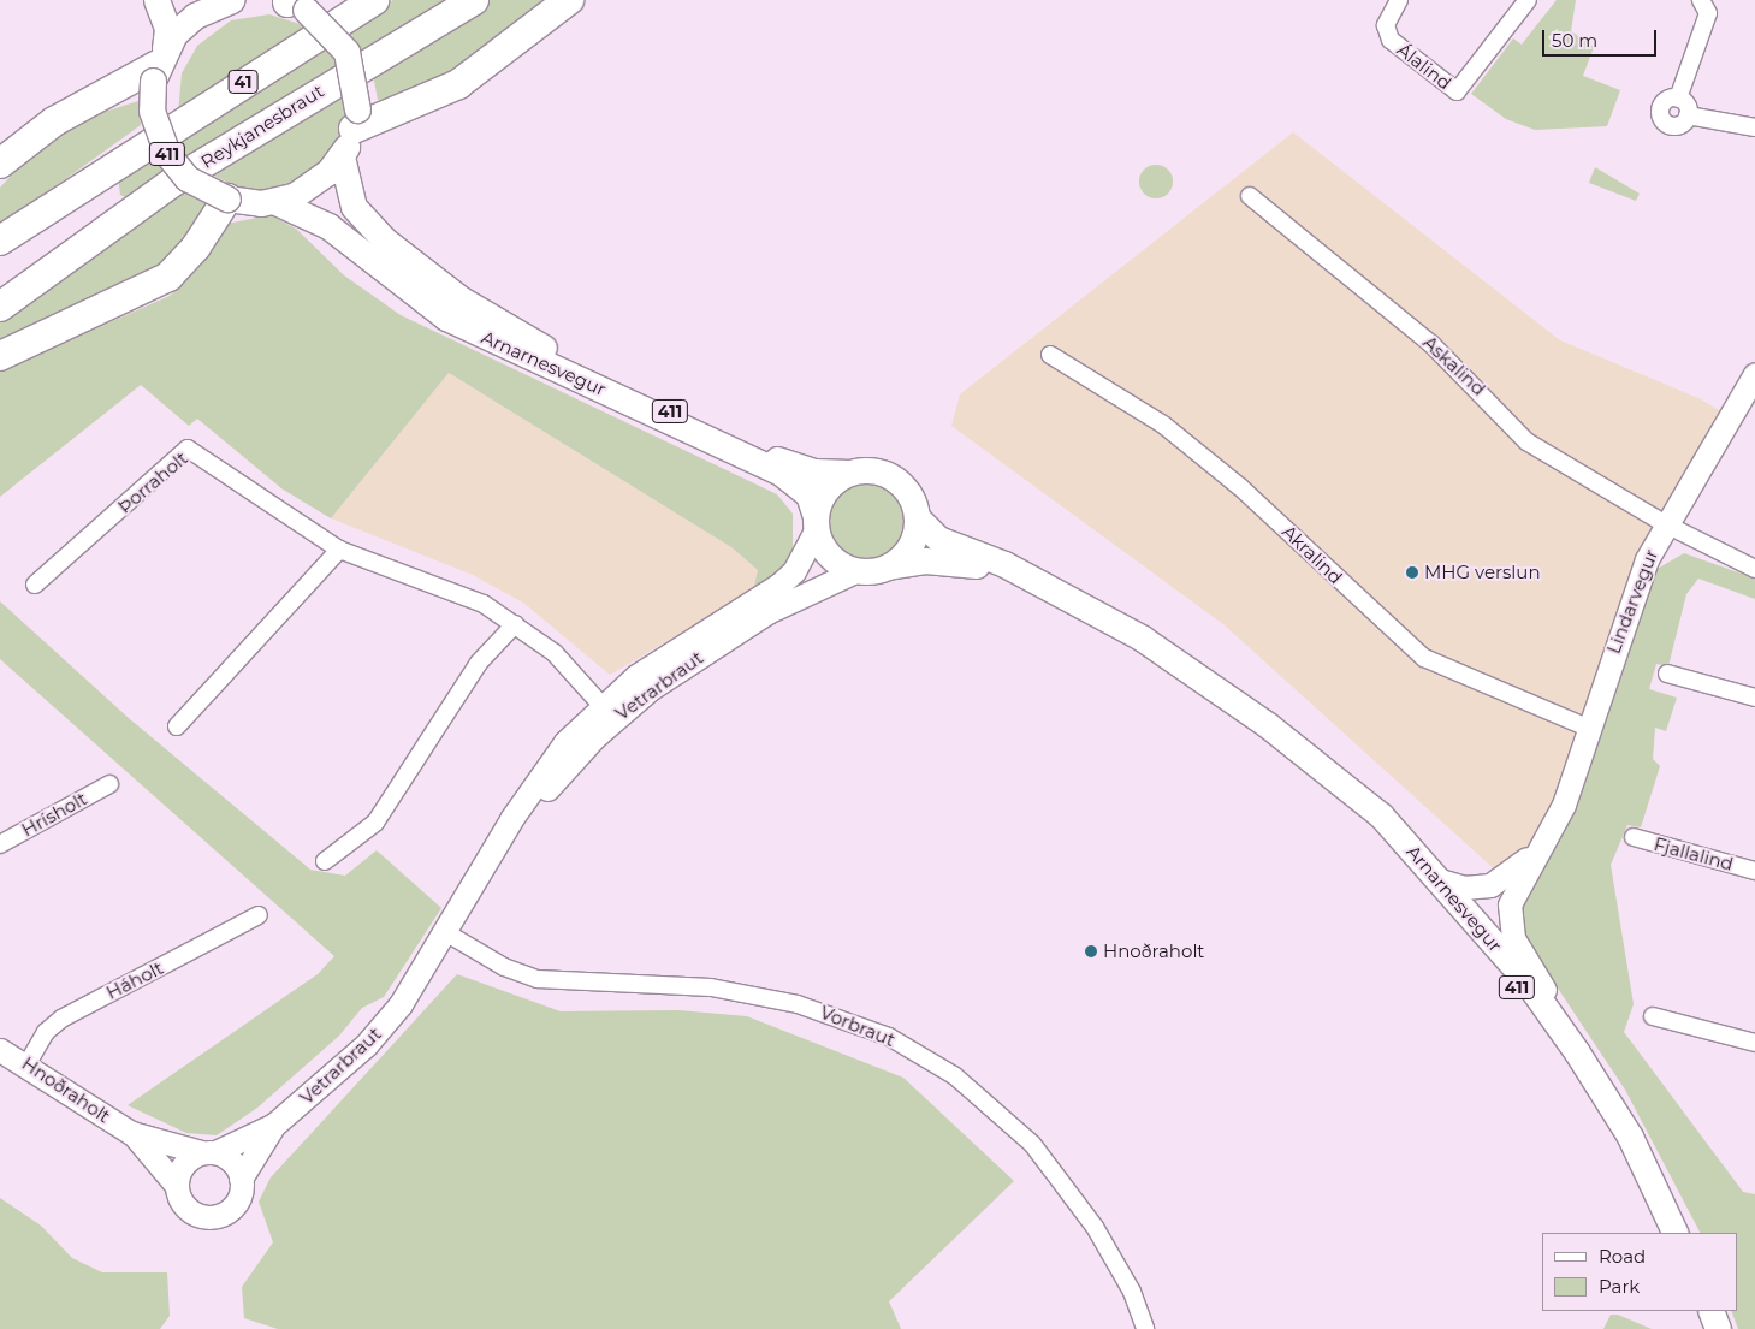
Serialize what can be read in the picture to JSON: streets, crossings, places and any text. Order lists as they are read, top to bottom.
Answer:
{
  "streets": {
    "highway": ["41", "Reykjanesbraut"],
    "main road": ["411", "Arnarnesvegur"],
    "street": [
      "Álalind",
      "Askalind",
      "Þorraholt",
      "Akralind",
      "Lindarvegur",
      "Vetrarbraut",
      "Hrísholt",
      "Fjallalind",
      "Háholt",
      "Vorbraut",
      "Hnoðraholt"
    ]
  },
  "crossings": [
    ["411", "Arnarnesvegur"],
    ["411", "Vetrarbraut"],
    ["Arnarnesvegur", "Lindarvegur"],
    ["Arnarnesvegur", "Vetrarbraut"],
    ["Askalind", "Lindarvegur"],
    ["Þorraholt", "Vetrarbraut"],
    ["Akralind", "Lindarvegur"],
    ["Vetrarbraut", "Vorbraut"],
    ["Vetrarbraut", "Hnoðraholt"],
    ["Háholt", "Hnoðraholt"]
  ],
  "places": ["MHG verslun", "Hnoðraholt"],
  "legend": ["Road", "Park"],
  "scale_bar": "50 m"
}
